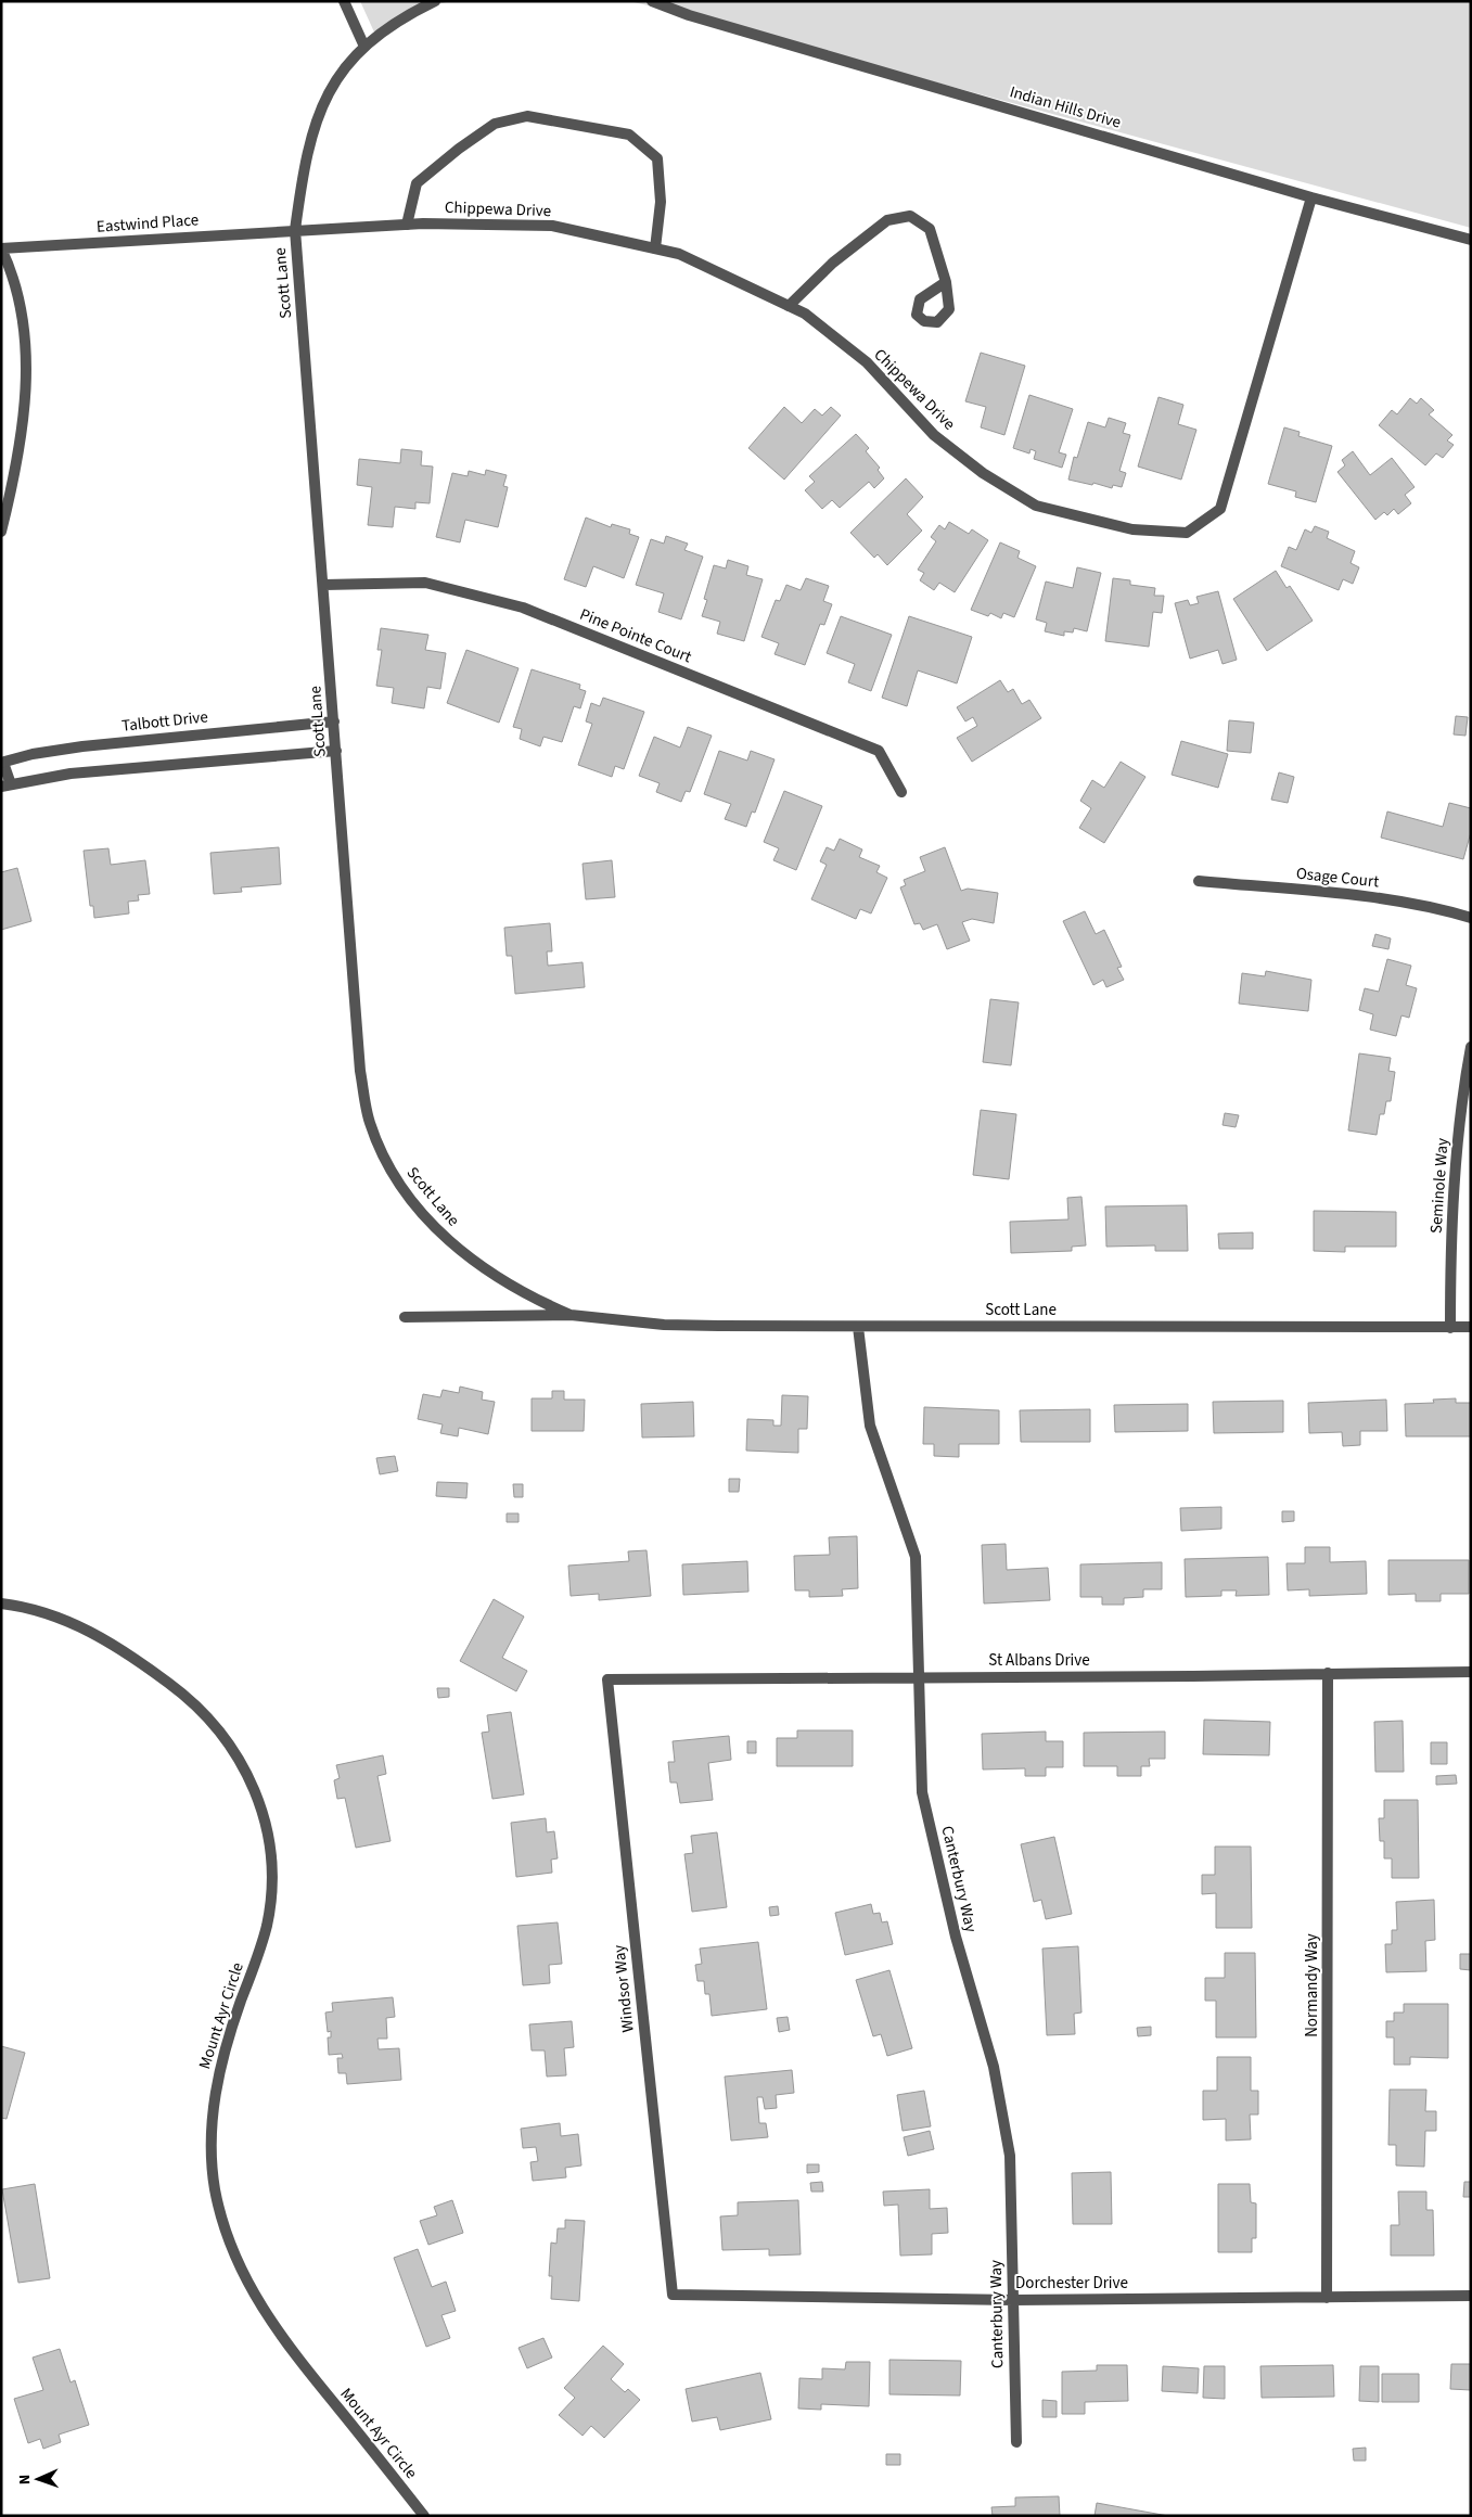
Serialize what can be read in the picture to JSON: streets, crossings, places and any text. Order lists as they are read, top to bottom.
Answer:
{
  "streets": {
    "street": [
      "Indian Hills Drive",
      "Chippewa Drive",
      "Eastwind Place",
      "Scott Lane",
      "Pine Pointe Court",
      "Talbott Drive",
      "Osage Court",
      "Seminole Way",
      "St Albans Drive",
      "Canterbury Way",
      "Normandy Way",
      "Windsor Way",
      "Mount Ayr Circle",
      "Dorchester Drive"
    ]
  },
  "crossings": [
    ["Indian Hills Drive", "Chippewa Drive"],
    ["Chippewa Drive", "Eastwind Place"],
    ["Chippewa Drive", "Scott Lane"],
    ["Eastwind Place", "Scott Lane"],
    ["Scott Lane", "Pine Pointe Court"],
    ["Scott Lane", "Talbott Drive"],
    ["Scott Lane", "Seminole Way"],
    ["Scott Lane", "Canterbury Way"],
    ["St Albans Drive", "Canterbury Way"],
    ["St Albans Drive", "Normandy Way"],
    ["St Albans Drive", "Windsor Way"],
    ["Canterbury Way", "Dorchester Drive"],
    ["Normandy Way", "Dorchester Drive"],
    ["Windsor Way", "Dorchester Drive"]
  ],
  "north": "left"
}
